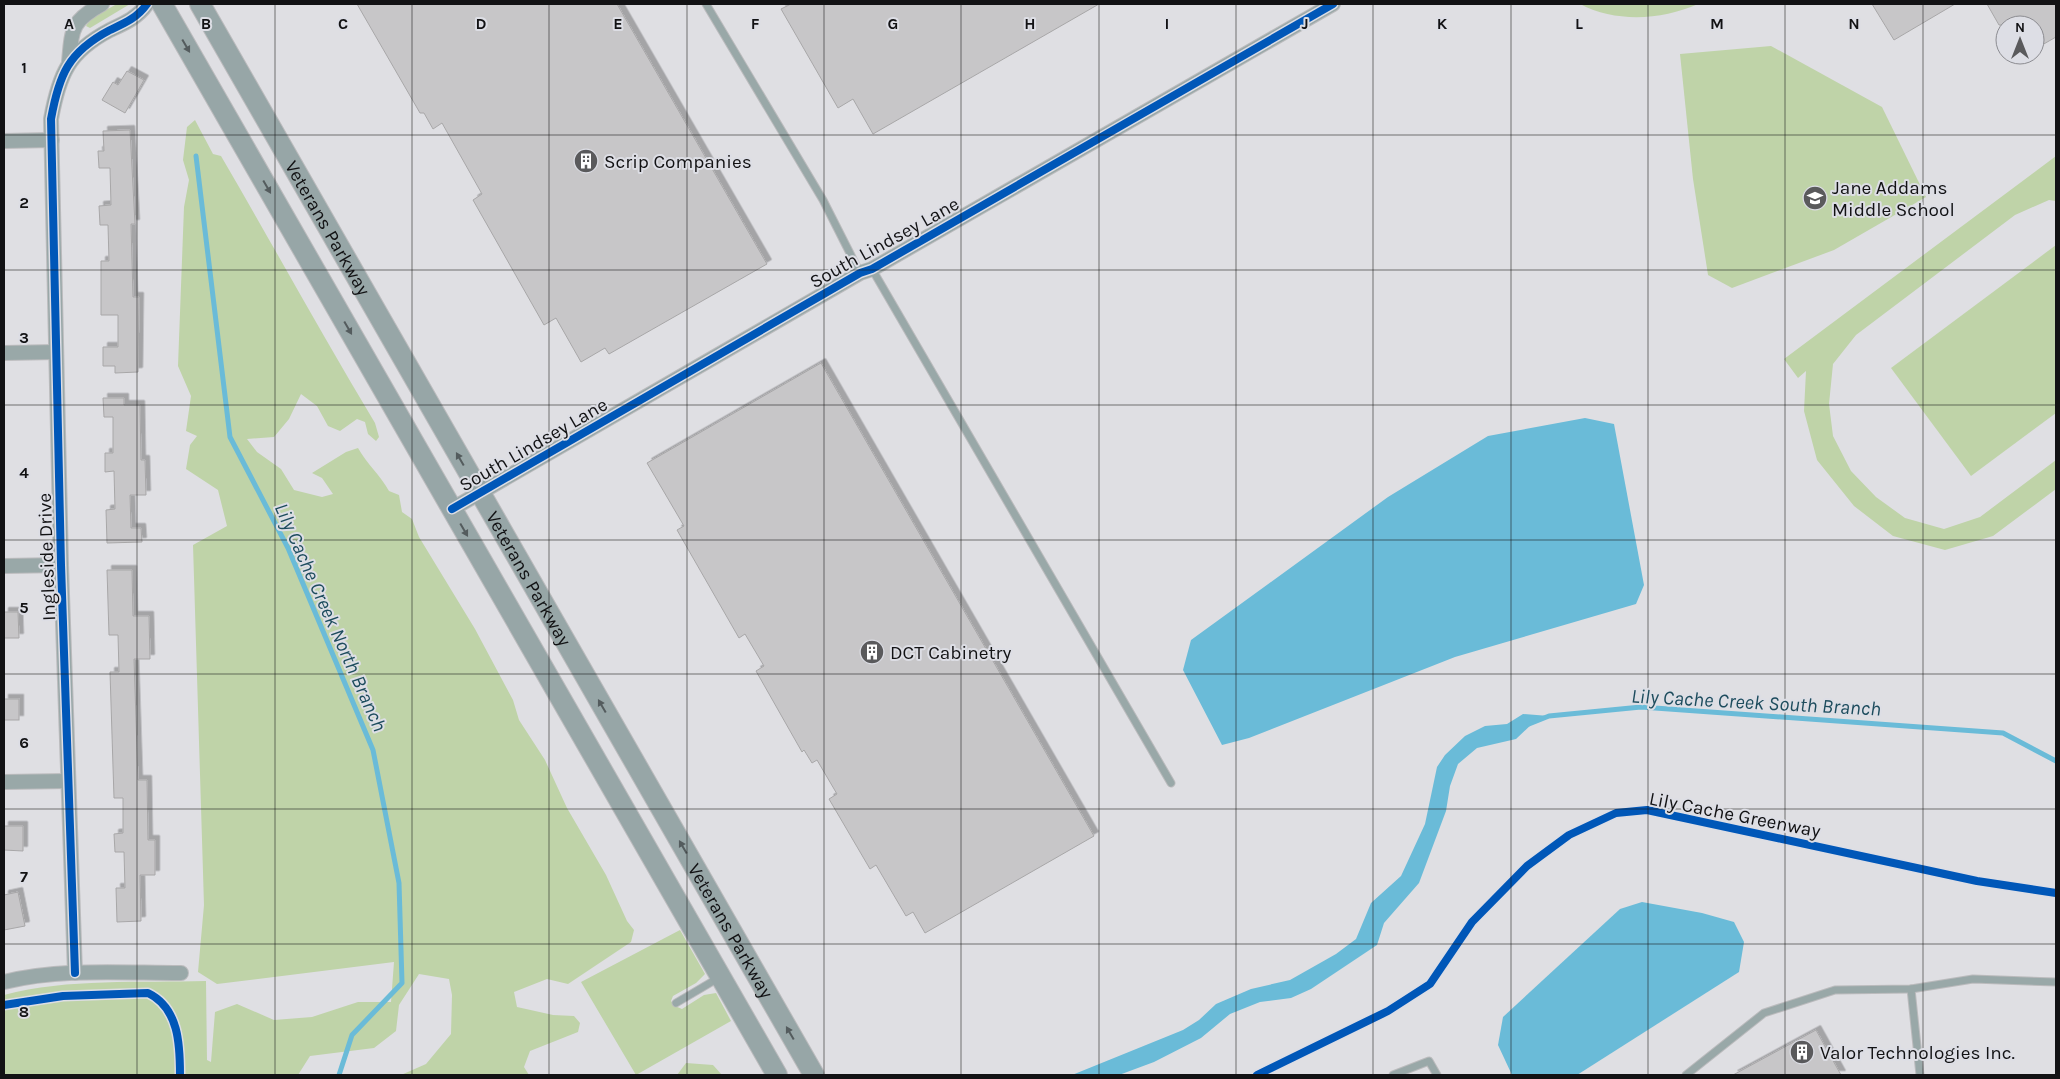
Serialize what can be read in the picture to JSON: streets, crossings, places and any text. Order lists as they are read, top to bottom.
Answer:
{
  "streets": {
    "main road": ["Veterans Parkway"],
    "street": ["South Lindsey Lane", "Ingleside Drive"],
    "cycle path": ["Lily Cache Greenway"]
  },
  "crossings": [
    ["Veterans Parkway", "South Lindsey Lane"]
  ],
  "water": ["Lily Cache Creek North Branch", "Lily Cache Creek South Branch"],
  "places": {
    "building": ["Scrip Companies", "DCT Cabinetry", "Valor Technologies Inc."],
    "school or university": ["Jane Addams Middle School"]
  },
  "north": "top",
  "grid": {
    "columns": [
      "A",
      "B",
      "C",
      "D",
      "E",
      "F",
      "G",
      "H",
      "I",
      "J",
      "K",
      "L",
      "M",
      "N"
    ],
    "rows": [
      "1",
      "2",
      "3",
      "4",
      "5",
      "6",
      "7",
      "8"
    ]
  }
}
